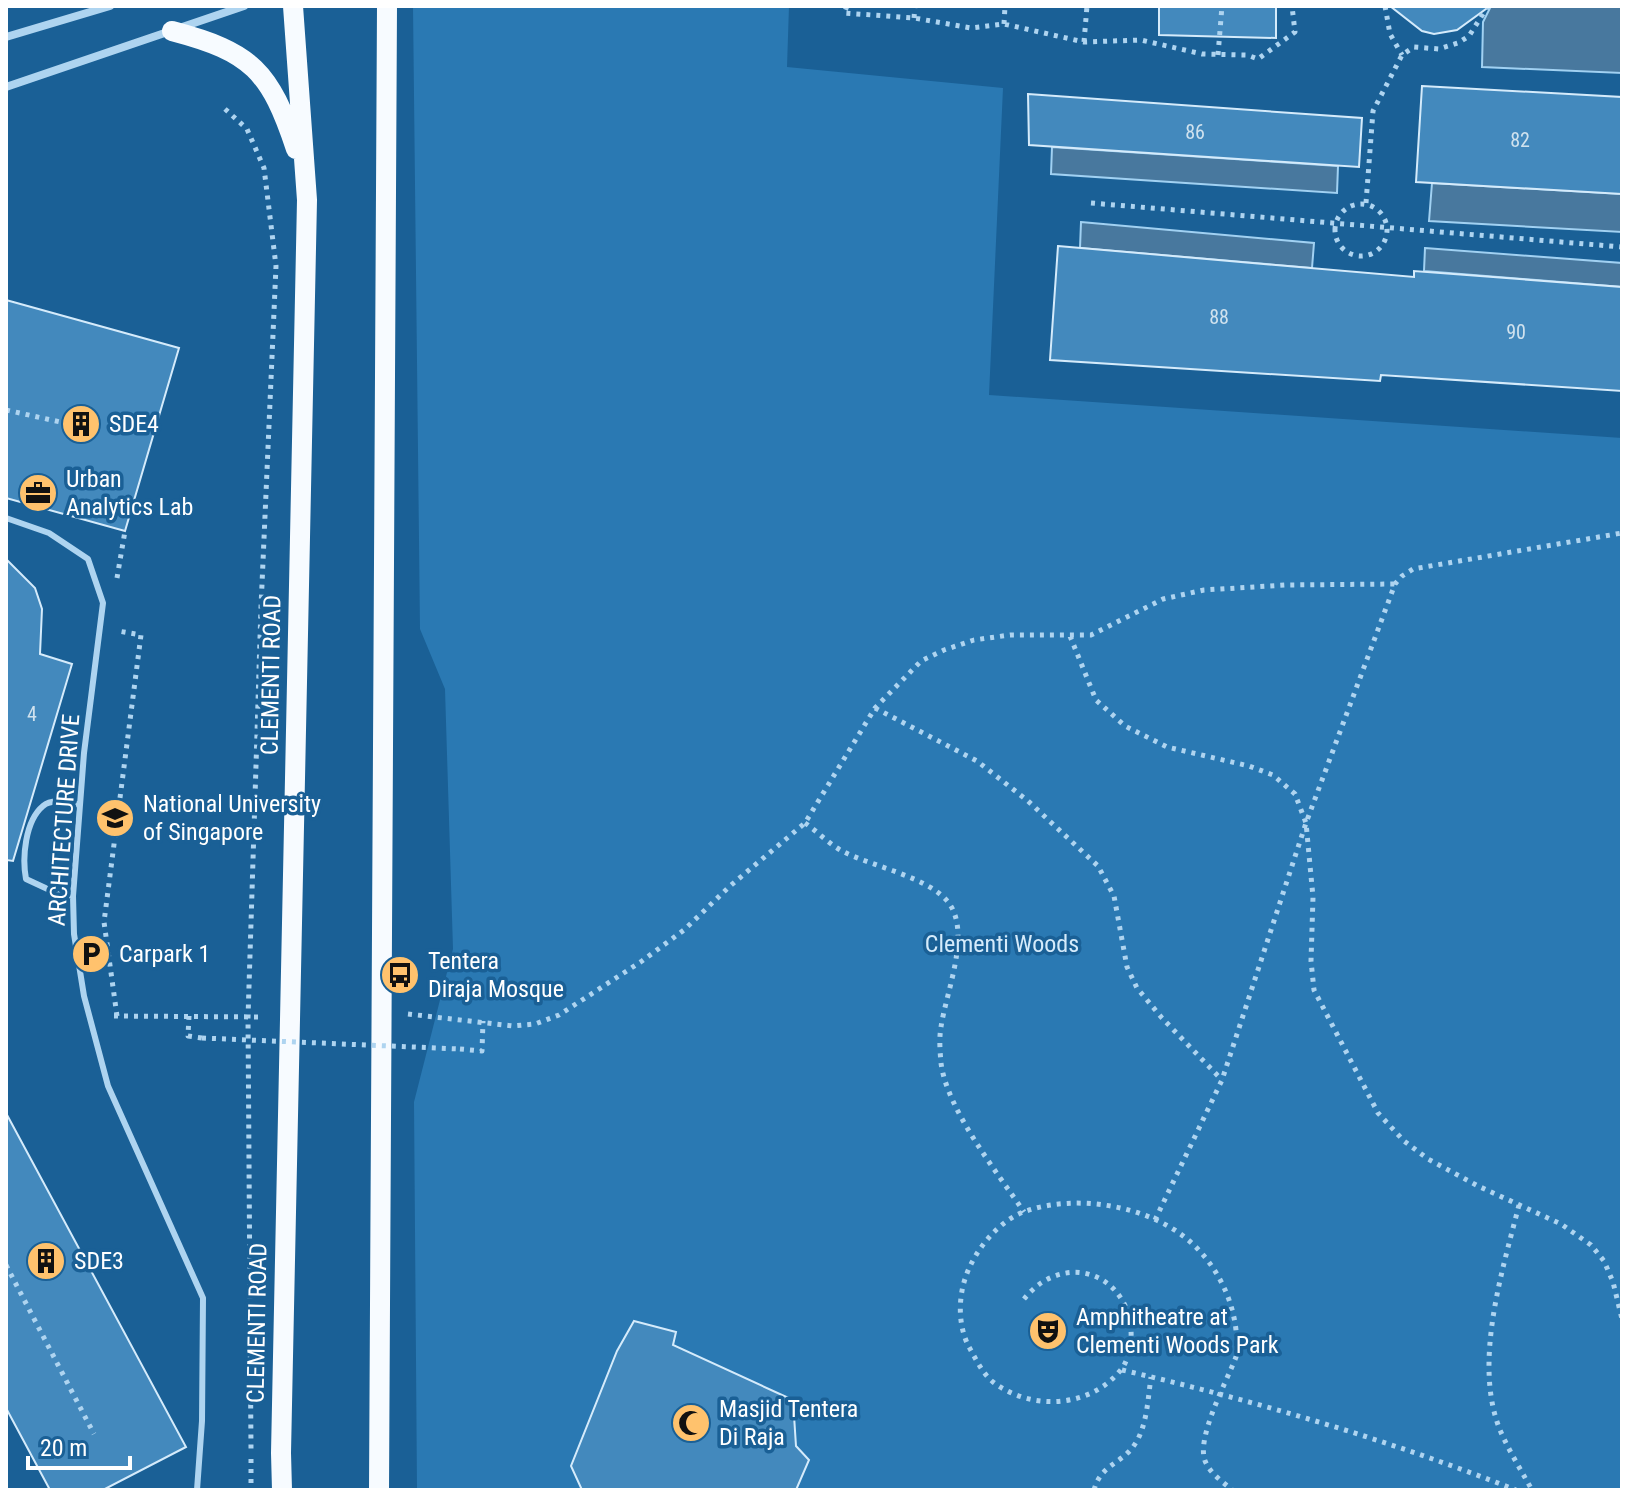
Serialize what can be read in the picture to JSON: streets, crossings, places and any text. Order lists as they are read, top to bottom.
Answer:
{
  "streets": {
    "main road": ["CLEMENTI ROAD"],
    "lane": ["ARCHITECTURE DRIVE"]
  },
  "parks": ["Clementi Woods"],
  "places": {
    "building": ["SDE4", "SDE3"],
    "office": ["Urban Analytics Lab"],
    "school or university": ["National University of Singapore"],
    "parking": ["Carpark 1"],
    "bus stop": ["Tentera Diraja Mosque"],
    "theatre": ["Amphitheatre at Clementi Woods Park"],
    "mosque": ["Masjid Tentera Di Raja"]
  },
  "house_numbers": [
    "86",
    "82",
    "88",
    "90",
    "4"
  ],
  "scale_bar": "20 m"
}
